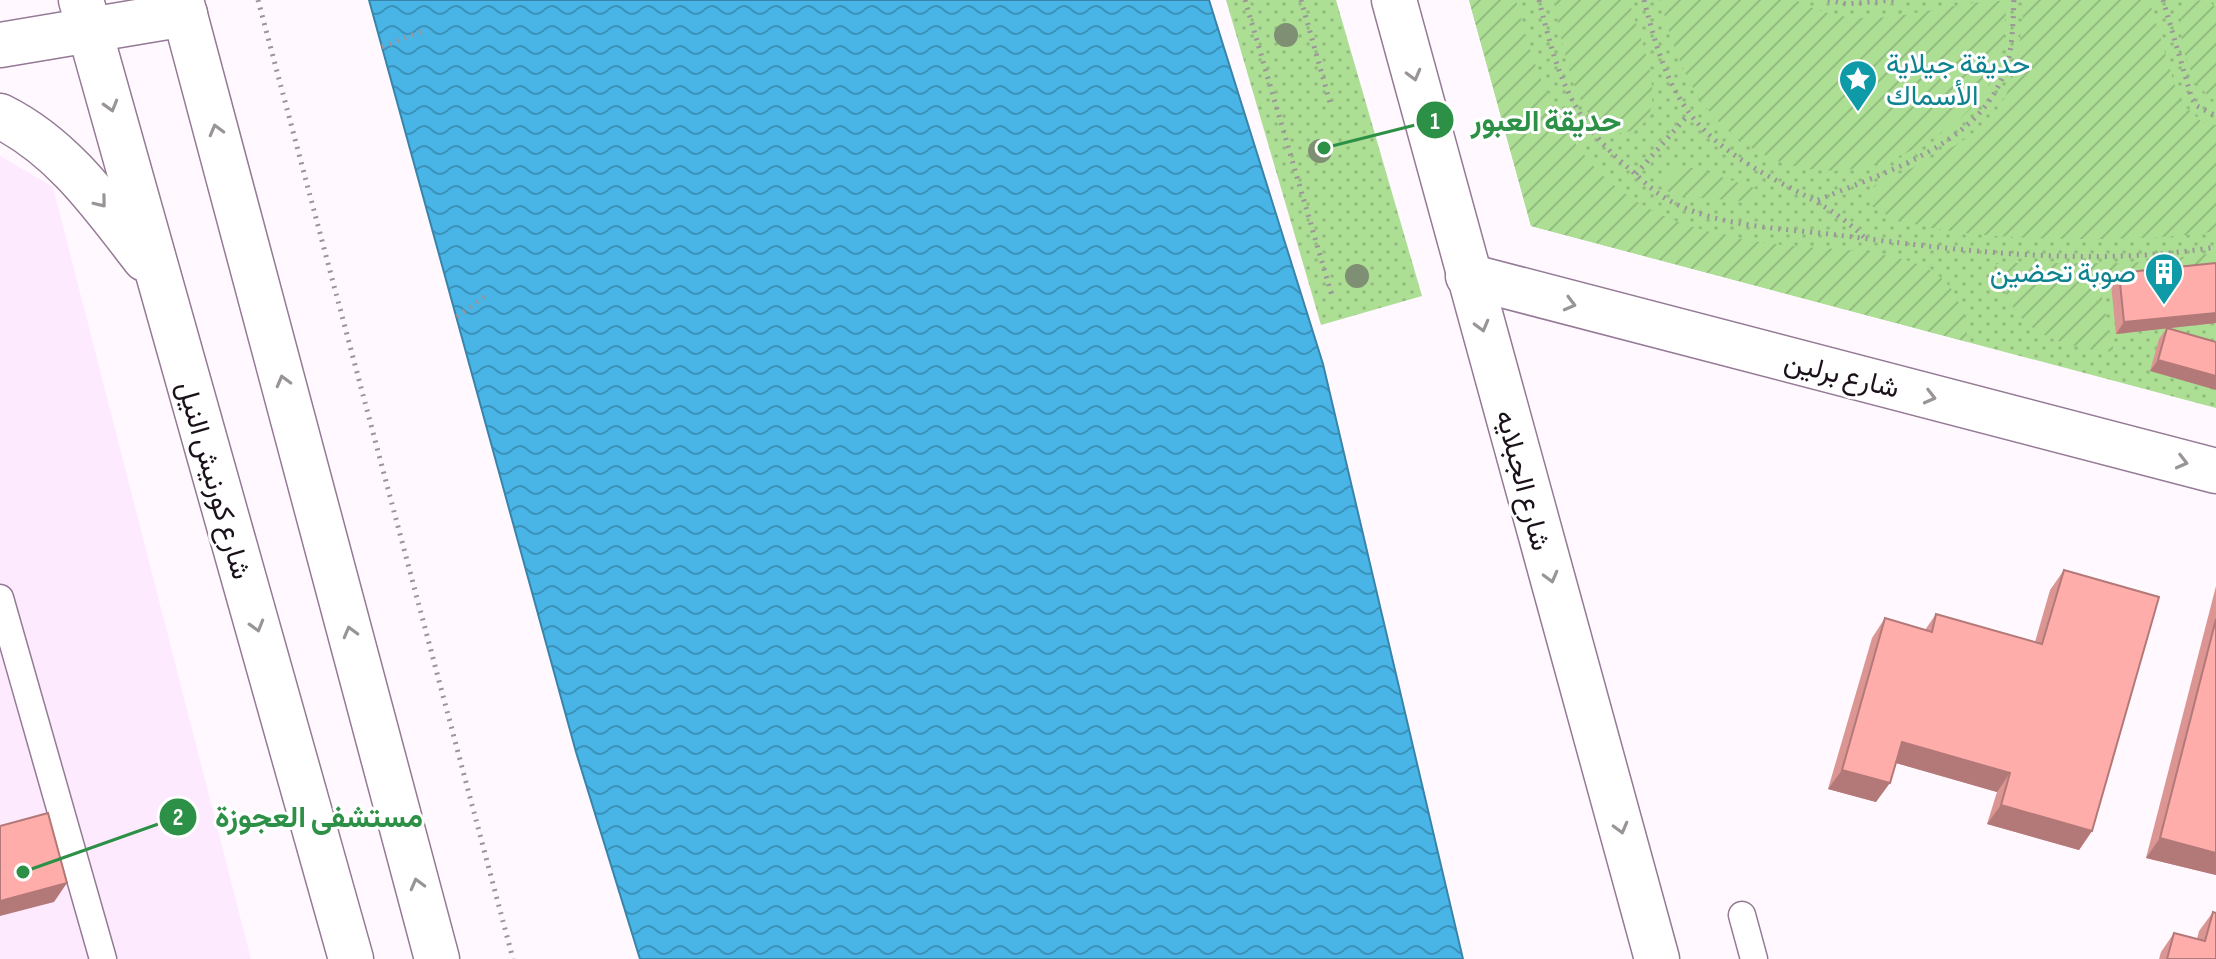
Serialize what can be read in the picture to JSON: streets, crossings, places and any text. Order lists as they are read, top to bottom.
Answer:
{
  "streets": {
    "main road": ["شارع برلين", "شارع كورنيش النيل", "شارع الجبلايه"]
  },
  "crossings": [
    ["شارع برلين", "شارع الجبلايه"]
  ],
  "one_way": ["شارع برلين", "شارع الجبلايه"],
  "places": {
    "place": ["حديقة جيلاية الأسماك"],
    "other": ["حديقة العبور", "مستشفى العجوزة"],
    "building": ["صوبة تحضين"]
  }
}
